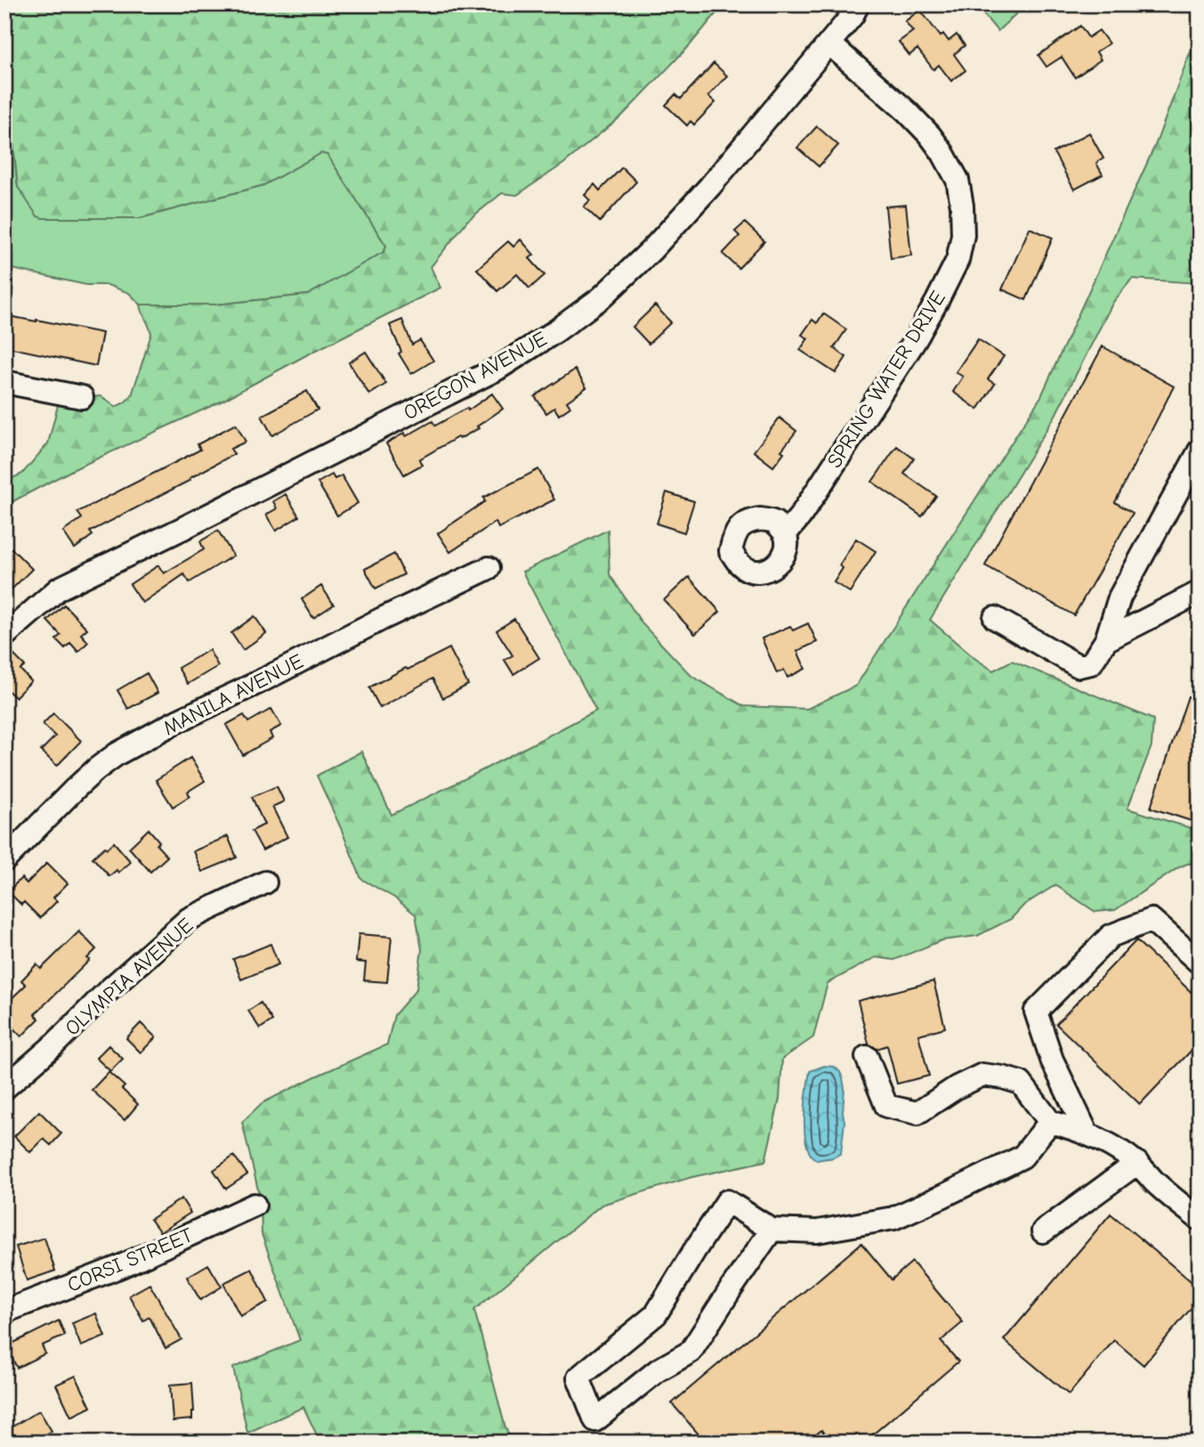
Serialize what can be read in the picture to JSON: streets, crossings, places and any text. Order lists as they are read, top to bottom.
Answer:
{
  "streets": {
    "street": [
      "OREGON AVENUE",
      "SPRING WATER DRIVE",
      "MANILA AVENUE",
      "OLYMPIA AVENUE",
      "CORSI STREET"
    ]
  },
  "crossings": [
    ["OREGON AVENUE", "SPRING WATER DRIVE"]
  ]
}
